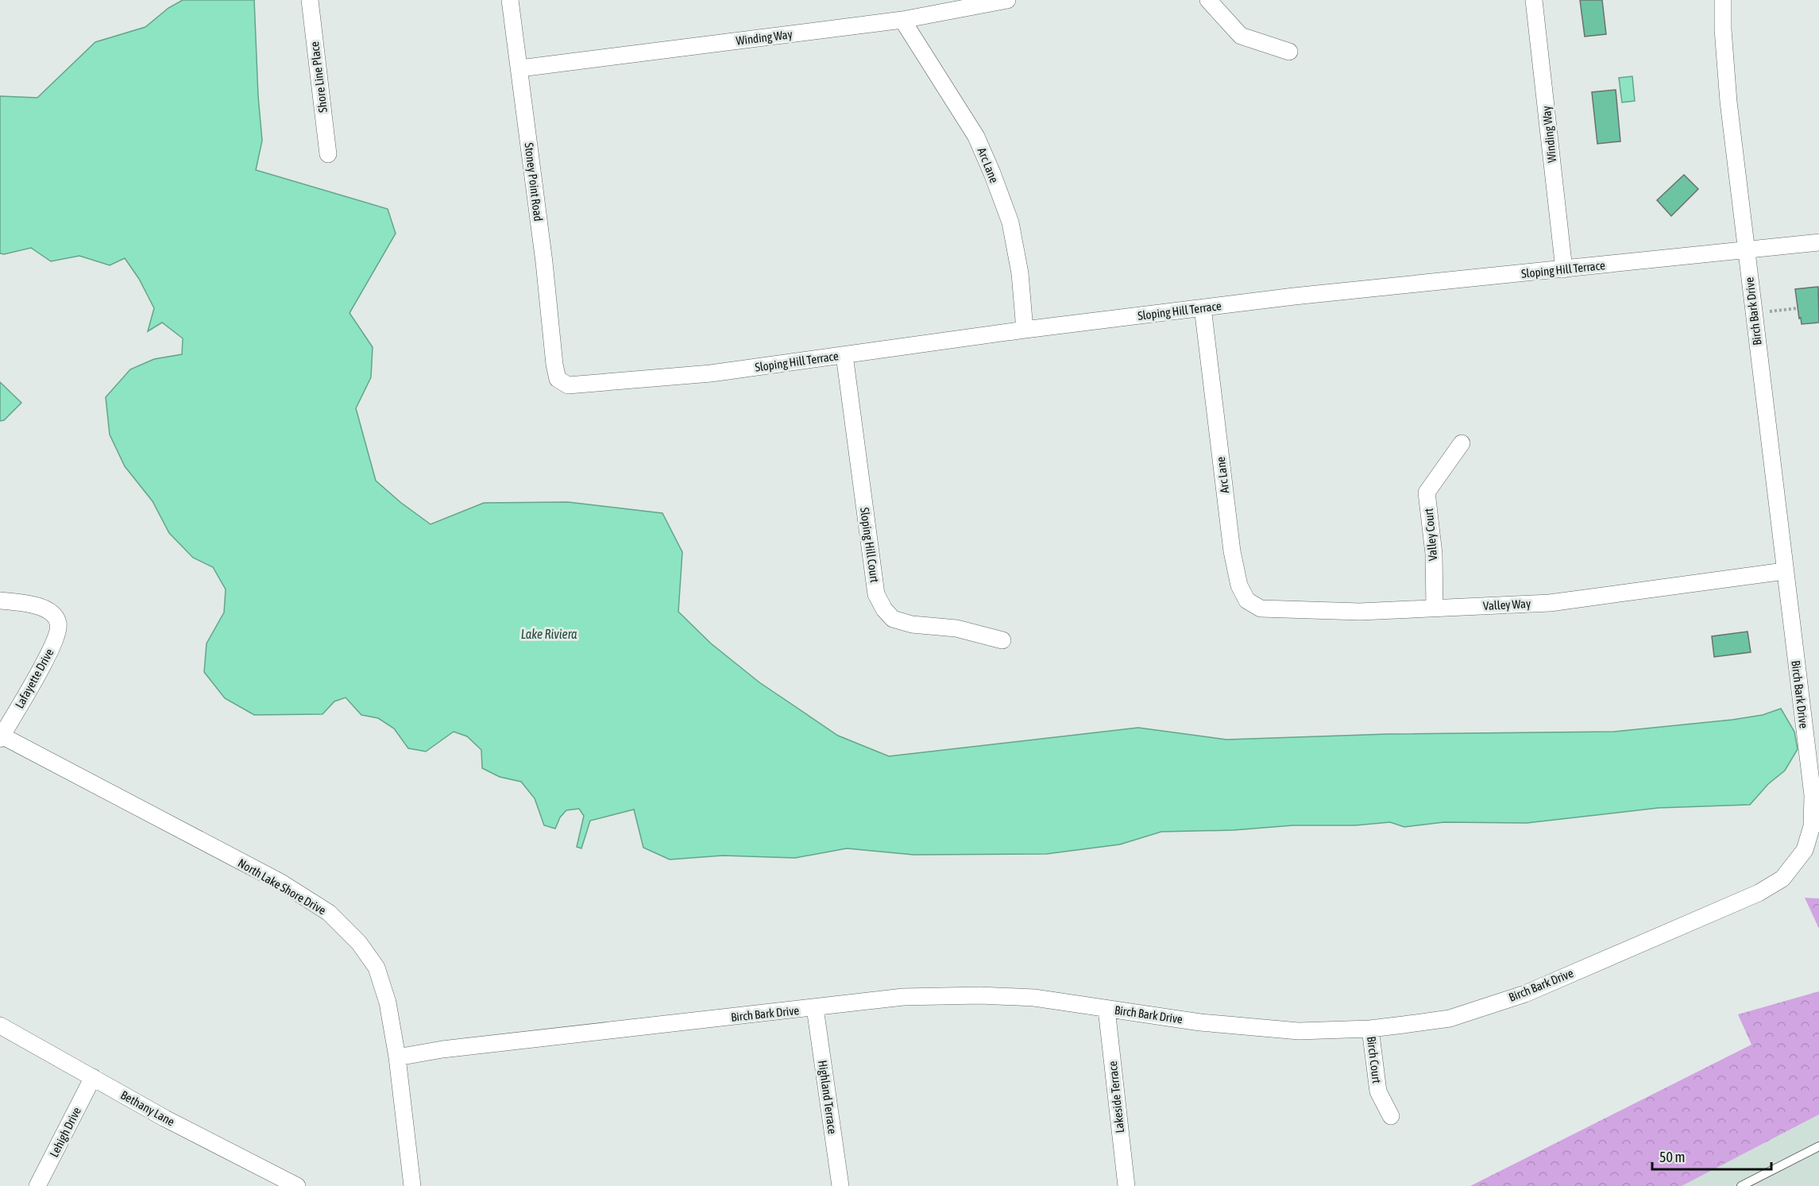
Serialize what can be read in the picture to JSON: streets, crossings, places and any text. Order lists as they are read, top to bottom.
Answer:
{
  "streets": {
    "street": [
      "Winding Way",
      "Shore Line Place",
      "Arc Lane",
      "Stoney Point Road",
      "Sloping Hill Terrace",
      "Birch Bark Drive",
      "Valley Court",
      "Sloping Hill Court",
      "Valley Way",
      "Lafayette Drive",
      "North Lake Shore Drive",
      "Birch Court",
      "Highland Terrace",
      "Lakeside Terrace",
      "Bethany Lane",
      "Lehigh Drive"
    ]
  },
  "crossings": [
    ["Winding Way", "Arc Lane"],
    ["Winding Way", "Stoney Point Road"],
    ["Winding Way", "Sloping Hill Terrace"],
    ["Arc Lane", "Sloping Hill Terrace"],
    ["Arc Lane", "Valley Way"],
    ["Stoney Point Road", "Sloping Hill Terrace"],
    ["Sloping Hill Terrace", "Birch Bark Drive"],
    ["Sloping Hill Terrace", "Sloping Hill Court"],
    ["Birch Bark Drive", "Valley Way"],
    ["Birch Bark Drive", "North Lake Shore Drive"],
    ["Birch Bark Drive", "Birch Court"],
    ["Birch Bark Drive", "Highland Terrace"],
    ["Birch Bark Drive", "Lakeside Terrace"],
    ["Valley Court", "Valley Way"],
    ["Lafayette Drive", "North Lake Shore Drive"],
    ["Bethany Lane", "Lehigh Drive"]
  ],
  "water": ["Lake Riviera"],
  "scale_bar": "50 m"
}
